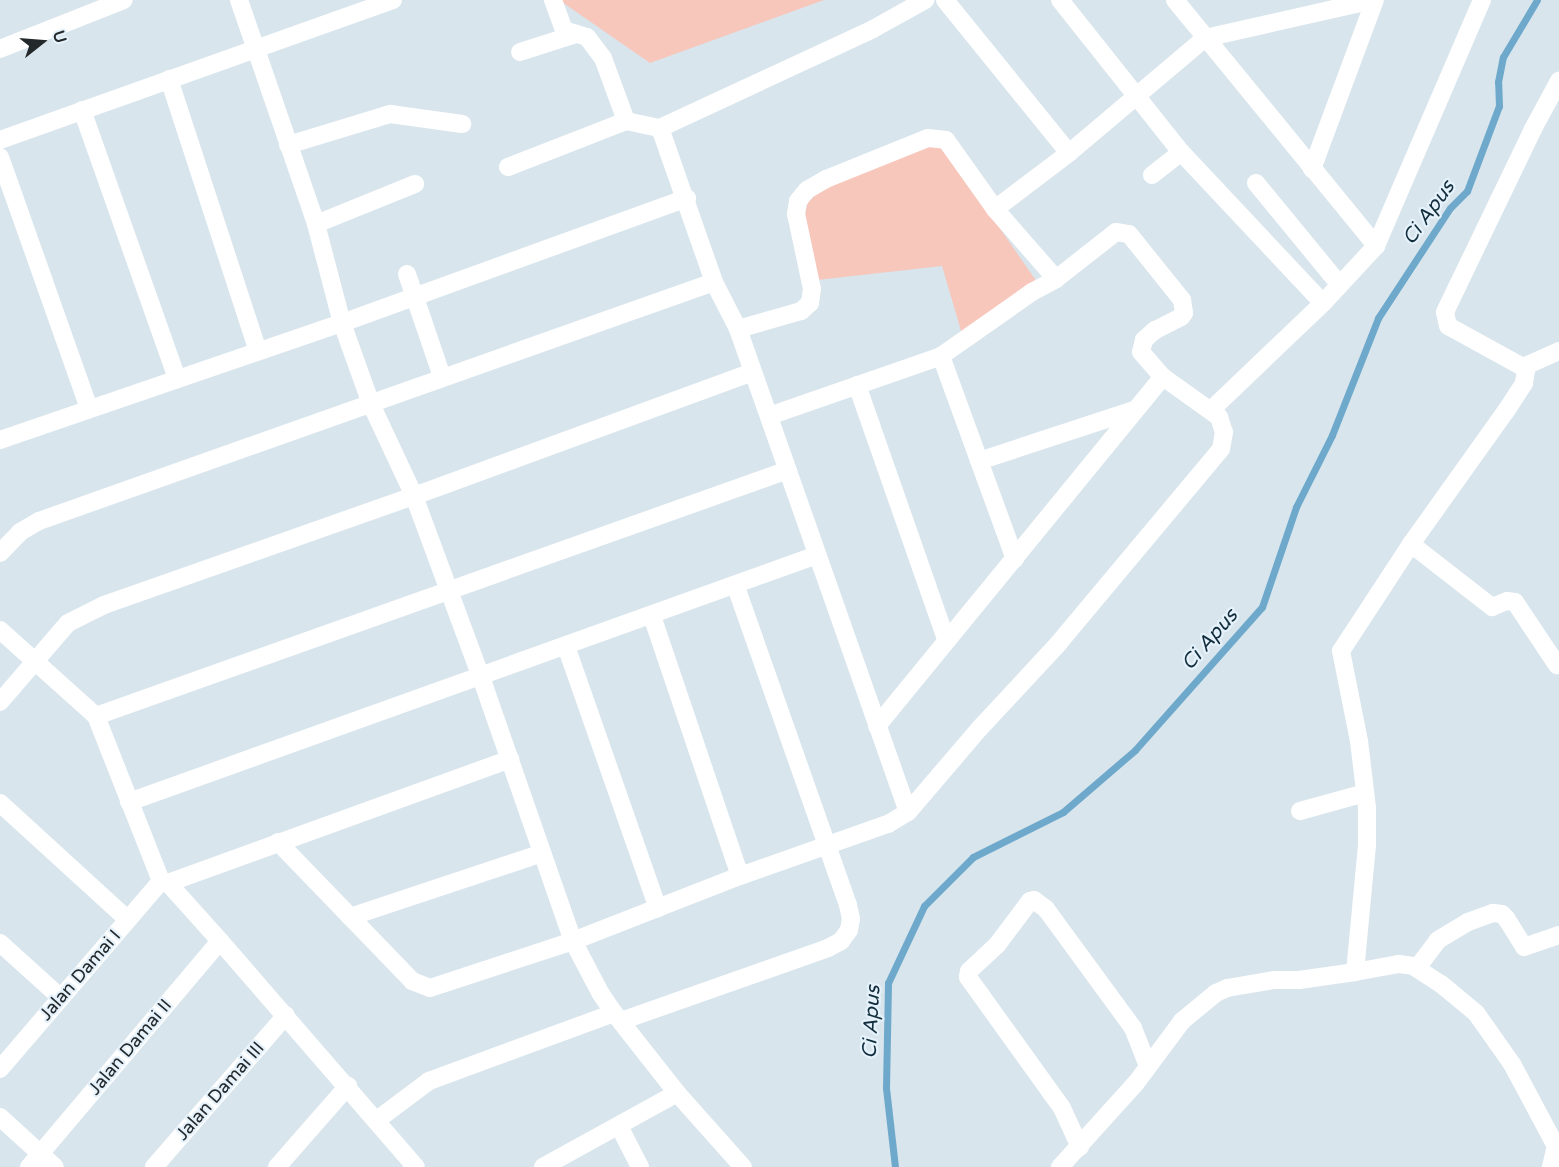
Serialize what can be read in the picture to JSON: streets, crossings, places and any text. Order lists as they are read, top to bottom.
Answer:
{
  "streets": {
    "street": ["Jalan Damai I", "Jalan Damai II", "Jalan Damai III"]
  },
  "water": ["Ci Apus"],
  "north": "right"
}
